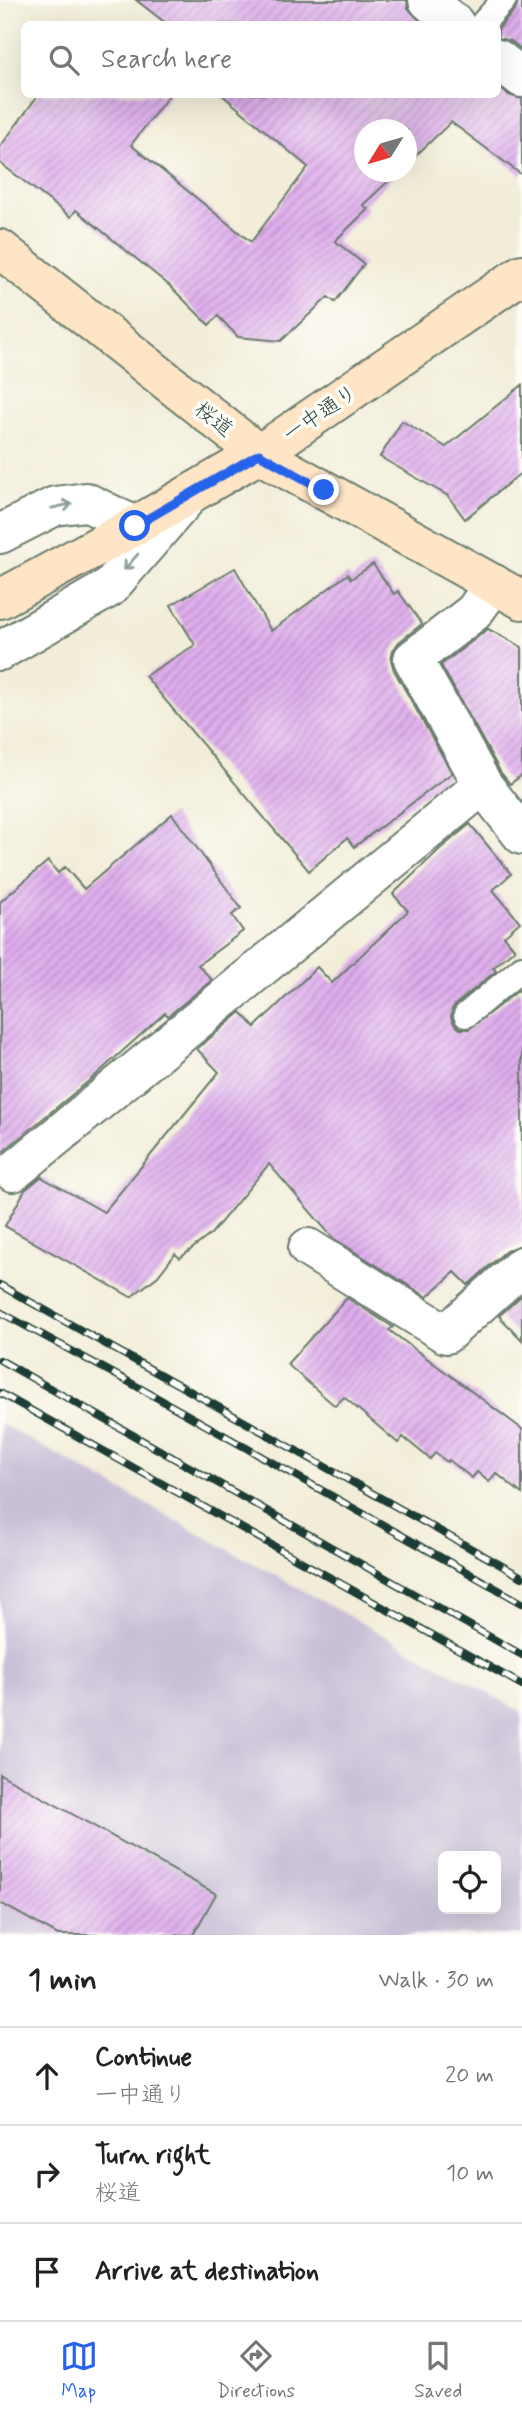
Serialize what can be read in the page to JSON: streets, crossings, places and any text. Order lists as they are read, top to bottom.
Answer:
{
  "streets": {
    "street": ["一中通り", "桜道"]
  },
  "crossings": [
    ["一中通り", "桜道"]
  ],
  "north": "bottom left",
  "page": {
    "search": "Search here",
    "heading": ["1 min", "Walk · 30 m"],
    "list": [
      ["Continue", "一中通り", "20 m"],
      ["Turn right", "桜道", "10 m"],
      "Arrive at destination"
    ],
    "nav": ["Map", "Directions", "Saved"]
  }
}
